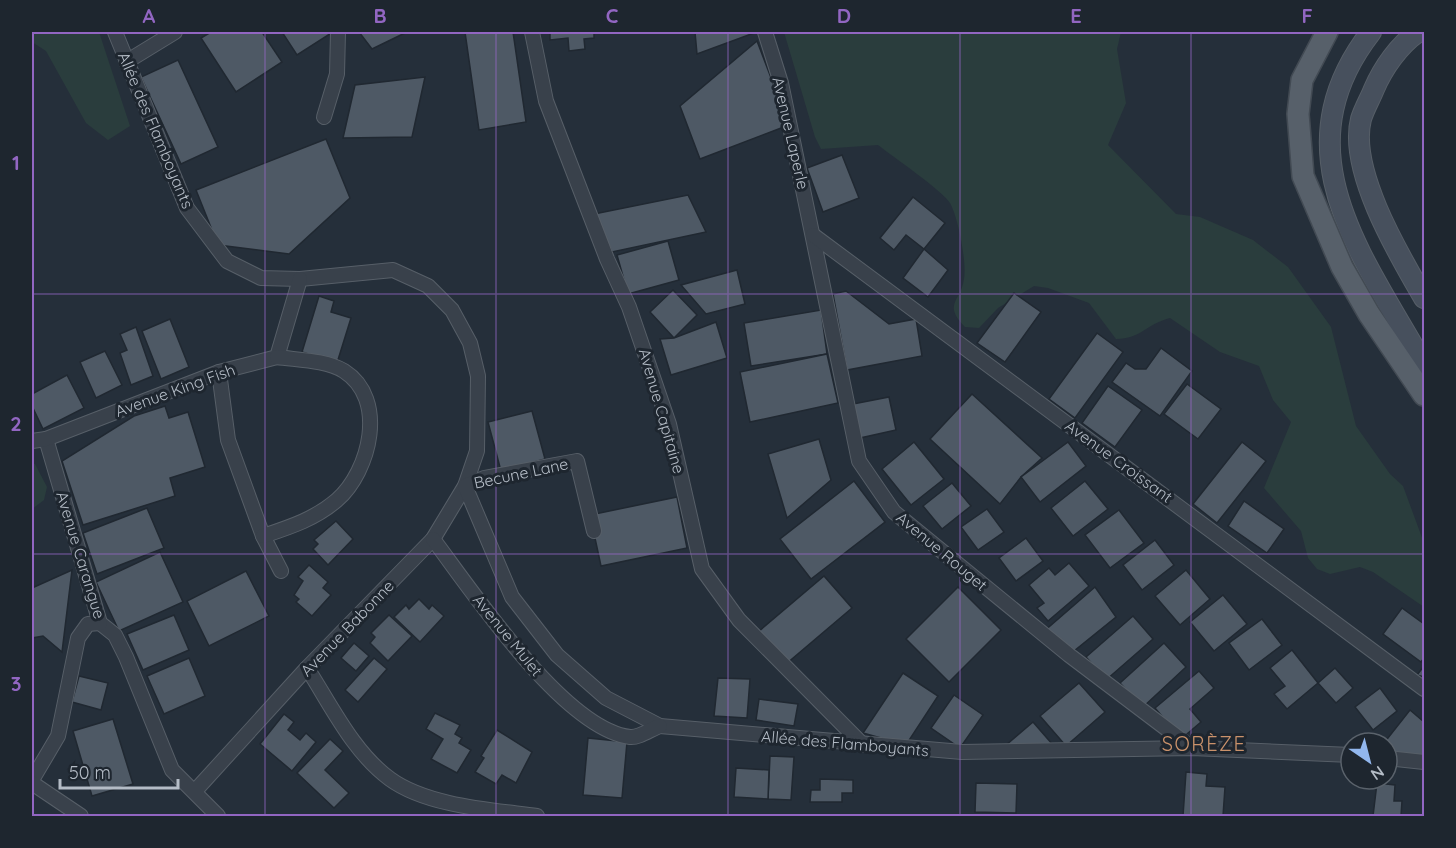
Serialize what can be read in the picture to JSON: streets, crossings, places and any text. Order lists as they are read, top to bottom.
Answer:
{
  "streets": {
    "street": [
      "Allée des Flamboyants",
      "Avenue Laperle",
      "Avenue King Fish",
      "Avenue Capitaine",
      "Avenue Croissant",
      "Becune Lane",
      "Avenue Rouget",
      "Avenue Carangue",
      "Avenue Babonne",
      "Avenue Mulet"
    ]
  },
  "crossings": [
    ["Allée des Flamboyants", "Avenue Capitaine"],
    ["Allée des Flamboyants", "Becune Lane"],
    ["Allée des Flamboyants", "Avenue Rouget"],
    ["Allée des Flamboyants", "Avenue Babonne"],
    ["Allée des Flamboyants", "Avenue Mulet"],
    ["Avenue Laperle", "Avenue Croissant"],
    ["Avenue Laperle", "Avenue Rouget"],
    ["Avenue King Fish", "Avenue Carangue"],
    ["Avenue Croissant", "Avenue Rouget"],
    ["Becune Lane", "Avenue Babonne"],
    ["Avenue Carangue", "Avenue Babonne"],
    ["Avenue Babonne", "Avenue Mulet"]
  ],
  "districts": ["SORÈZE"],
  "scale_bar": "50 m",
  "north": "bottom right",
  "grid": {
    "columns": [
      "A",
      "B",
      "C",
      "D",
      "E",
      "F"
    ],
    "rows": ["1", "2", "3"]
  }
}
